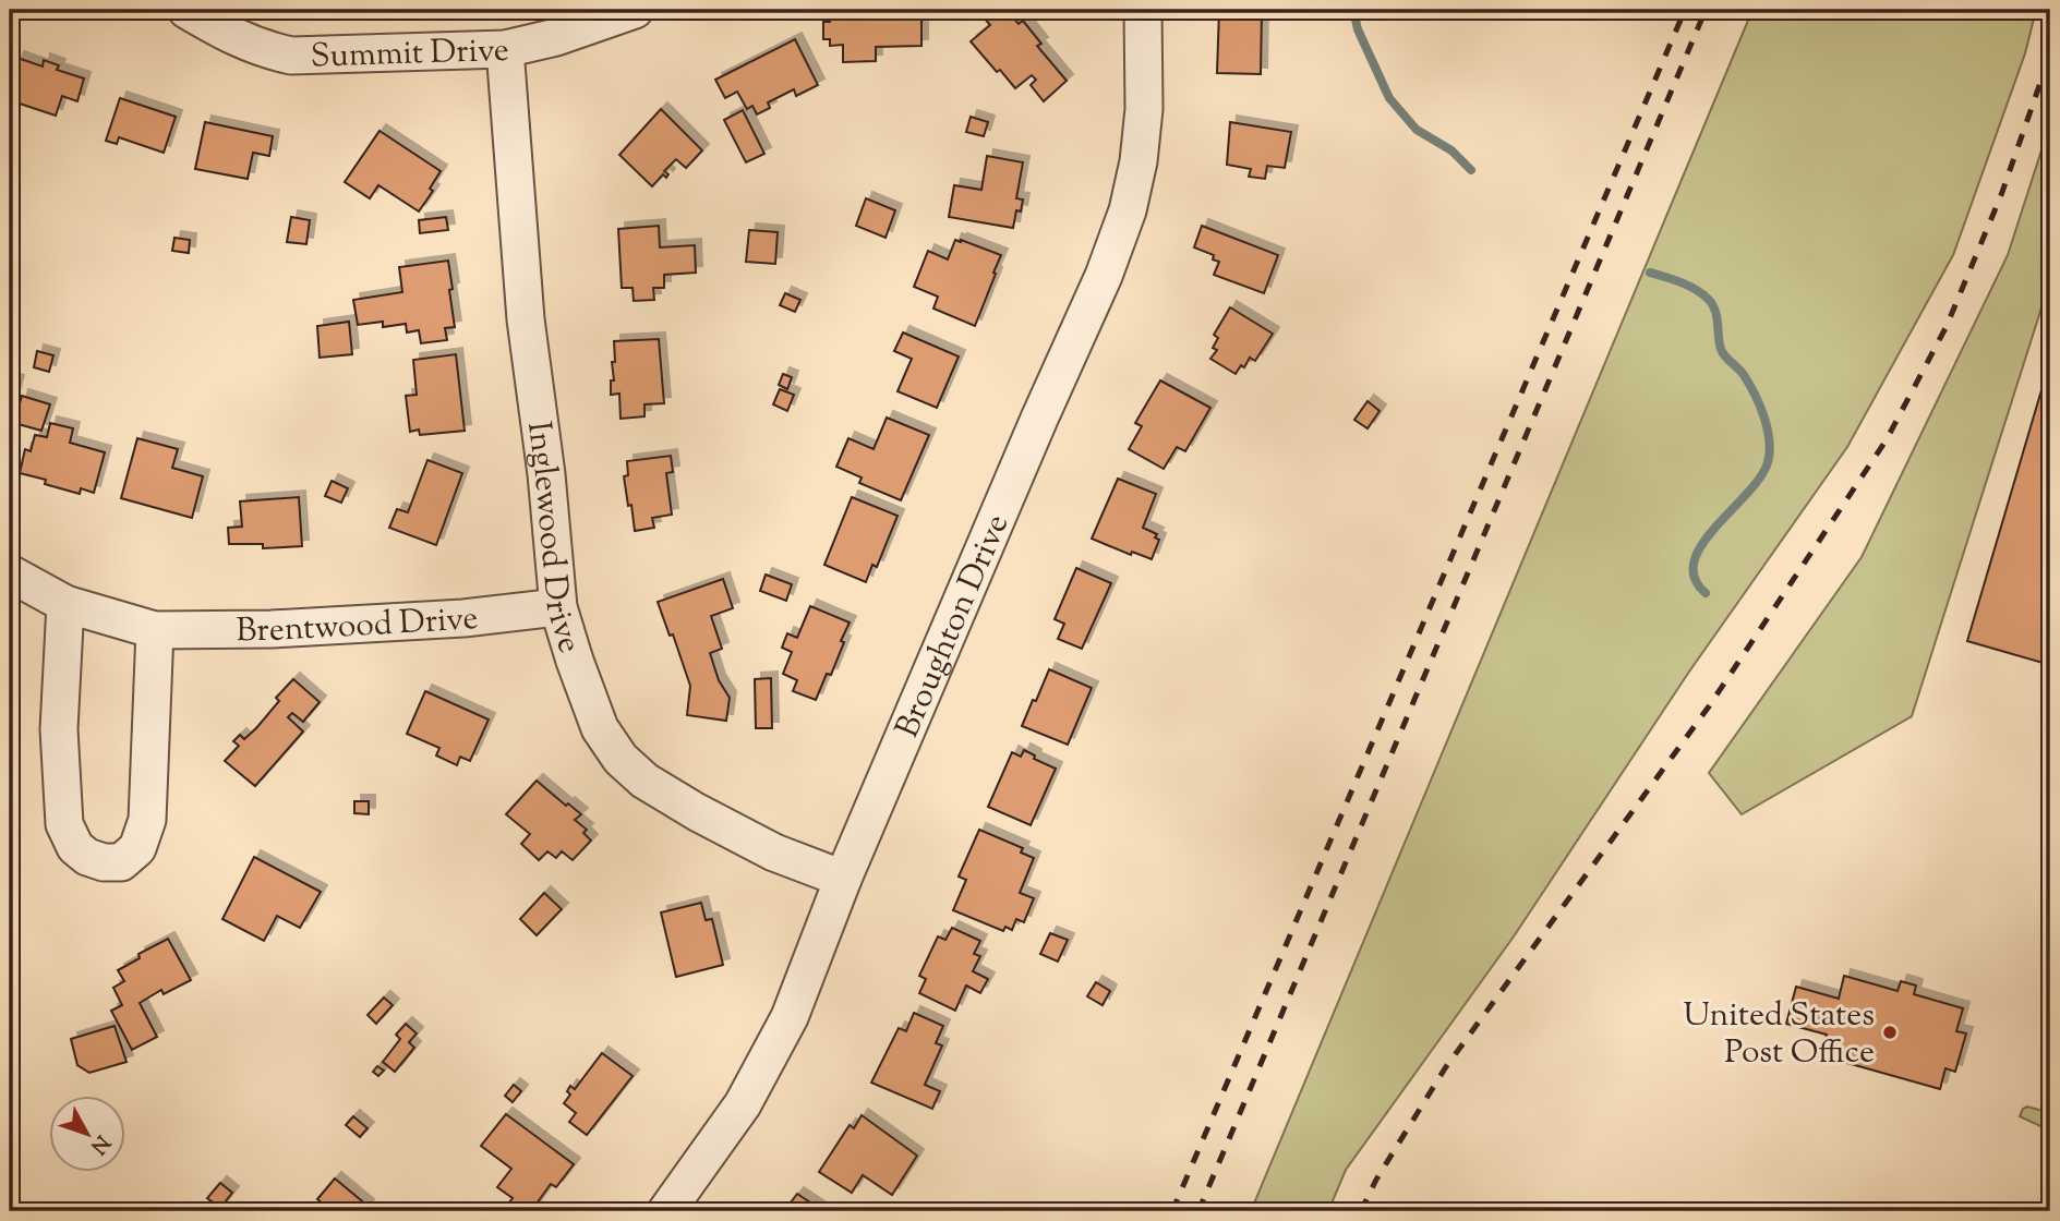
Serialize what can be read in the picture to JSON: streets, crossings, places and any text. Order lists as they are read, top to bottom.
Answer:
{
  "streets": {
    "street": [
      "Summit Drive",
      "Inglewood Drive",
      "Brentwood Drive",
      "Broughton Drive"
    ]
  },
  "crossings": [
    ["Summit Drive", "Inglewood Drive"],
    ["Inglewood Drive", "Brentwood Drive"],
    ["Inglewood Drive", "Broughton Drive"]
  ],
  "places": ["United States Post Office"],
  "north": "bottom right"
}
